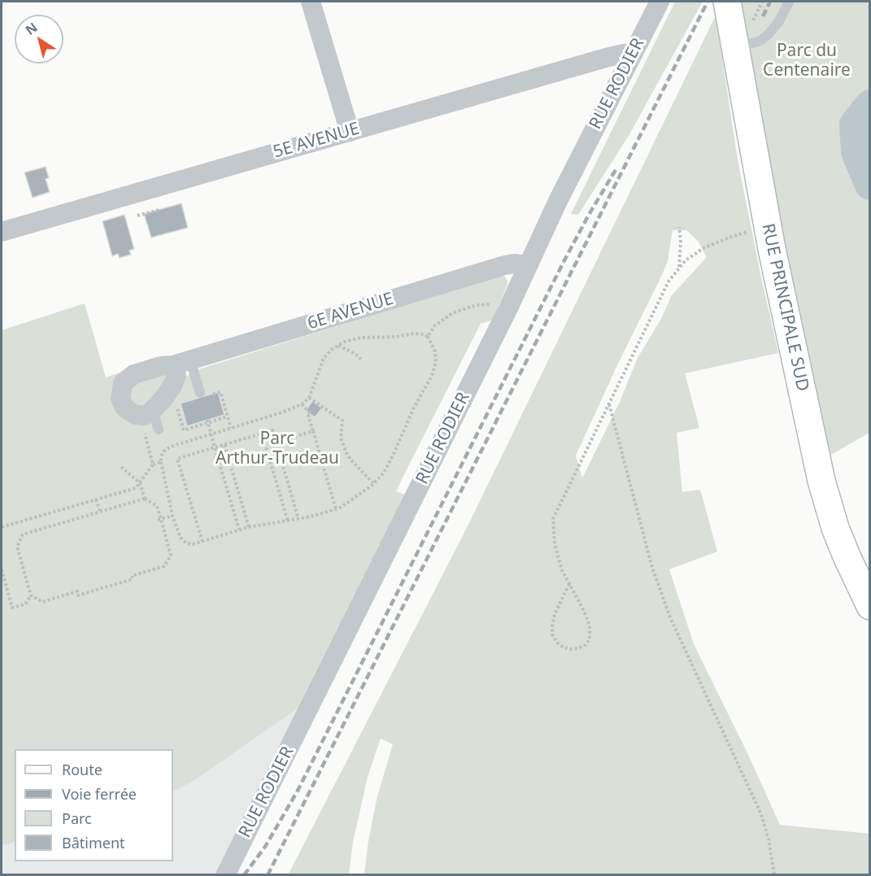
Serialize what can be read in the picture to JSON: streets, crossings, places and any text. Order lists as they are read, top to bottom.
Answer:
{
  "streets": {
    "street": [
      "RUE RODIER",
      "5E AVENUE",
      "RUE PRINCIPALE SUD",
      "6E AVENUE"
    ]
  },
  "crossings": [
    ["RUE RODIER", "5E AVENUE"],
    ["RUE RODIER", "6E AVENUE"]
  ],
  "parks": ["Parc du Centenaire", "Parc Arthur-Trudeau"],
  "legend": [
    "Route",
    "Voie ferrée",
    "Parc",
    "Bâtiment"
  ],
  "north": "top left"
}
